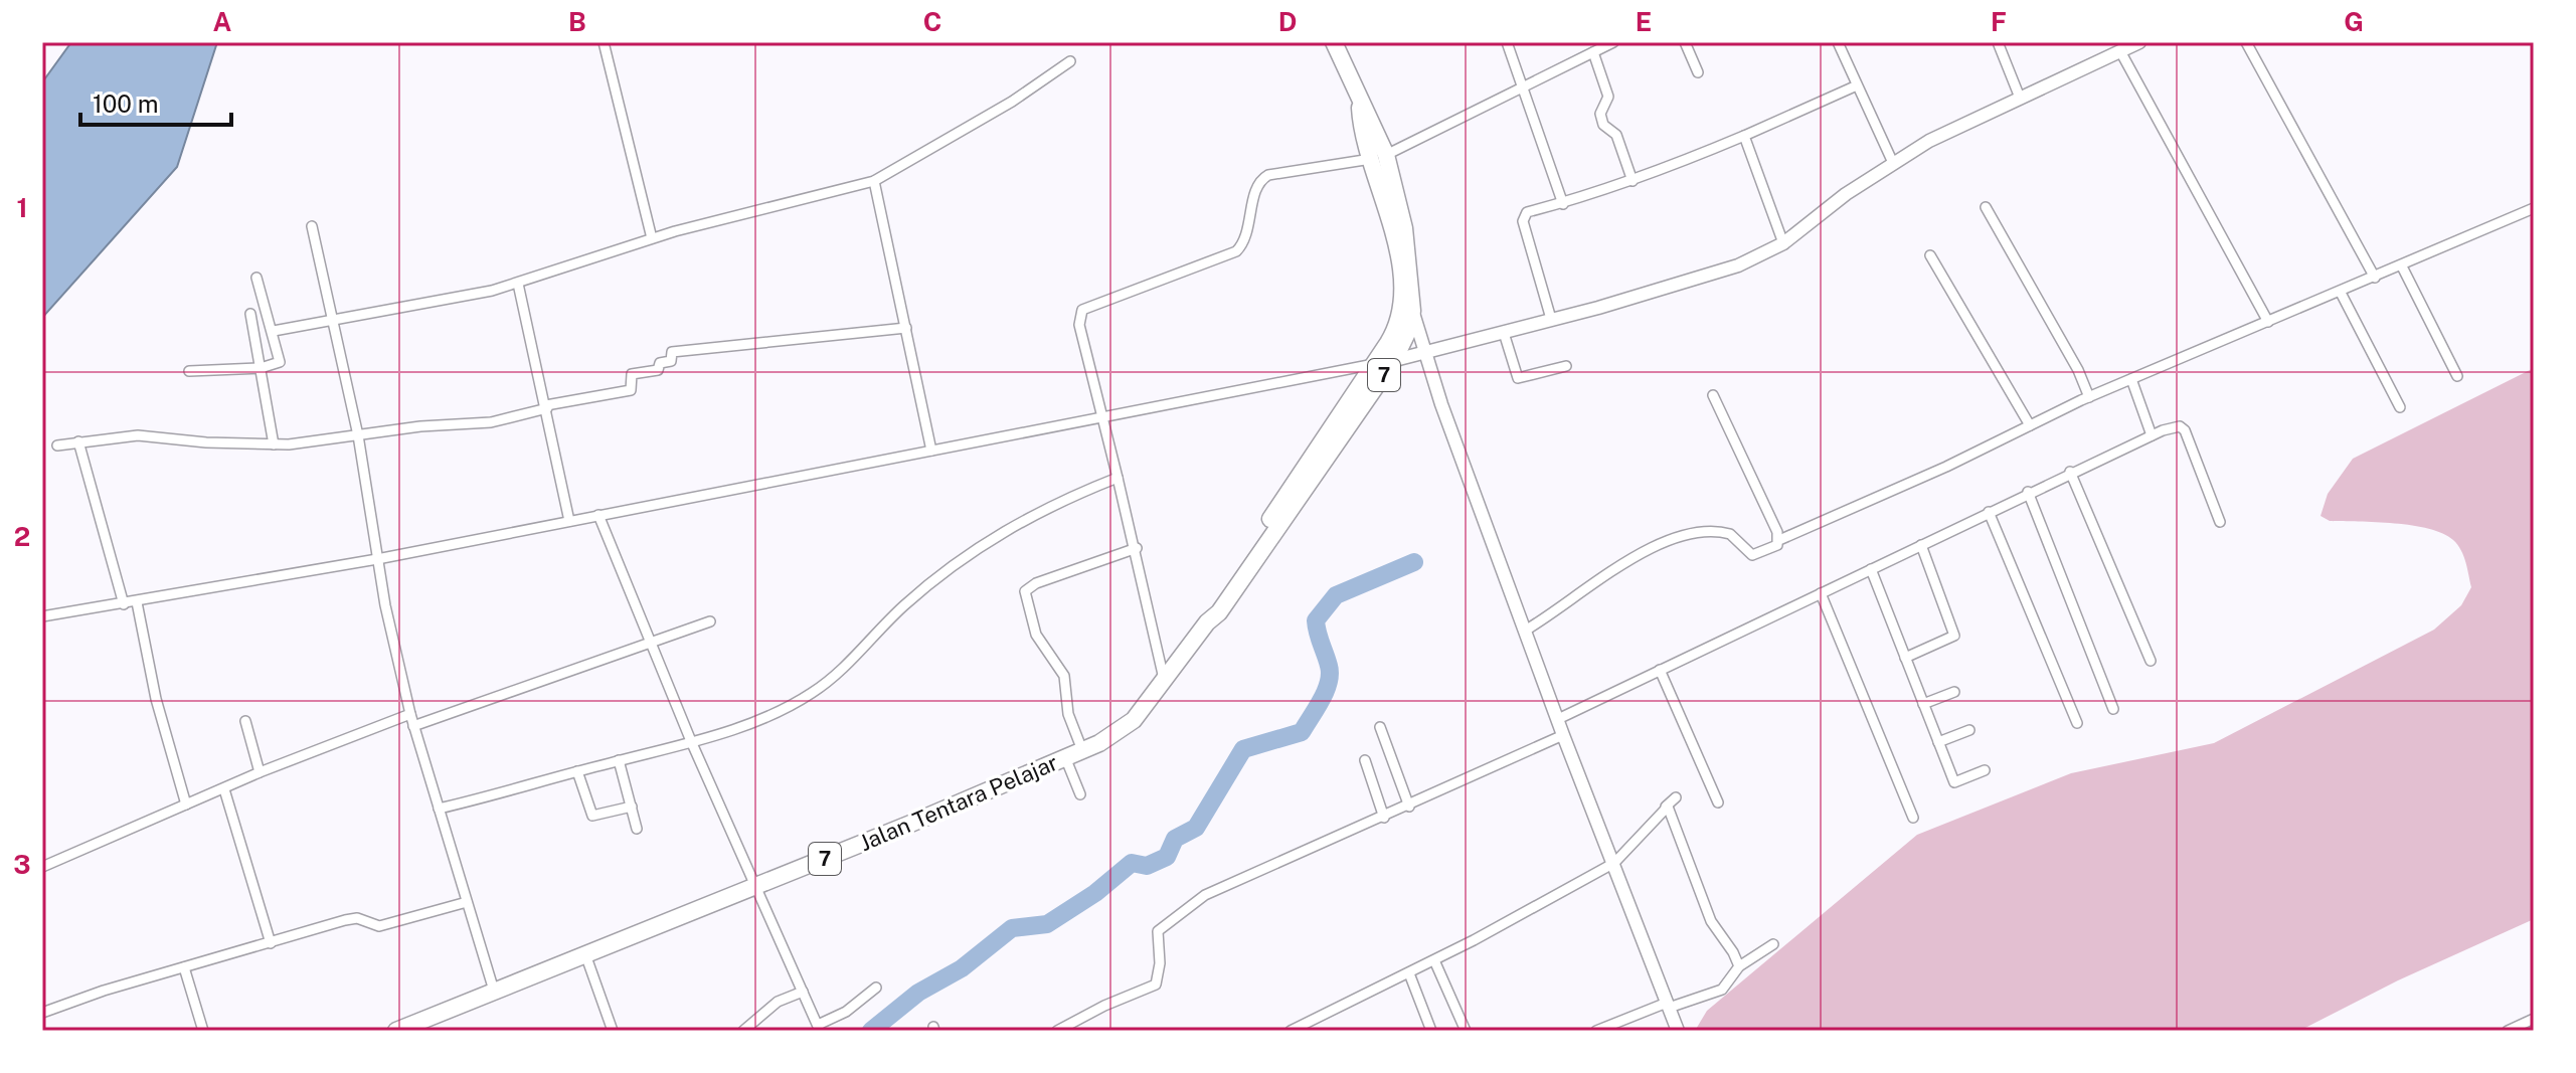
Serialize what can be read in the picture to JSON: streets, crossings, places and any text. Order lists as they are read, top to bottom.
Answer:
{
  "streets": {
    "highway": ["7", "Jalan Tentara Pelajar"]
  },
  "scale_bar": "100 m",
  "grid": {
    "columns": [
      "A",
      "B",
      "C",
      "D",
      "E",
      "F",
      "G"
    ],
    "rows": ["1", "2", "3"]
  }
}
